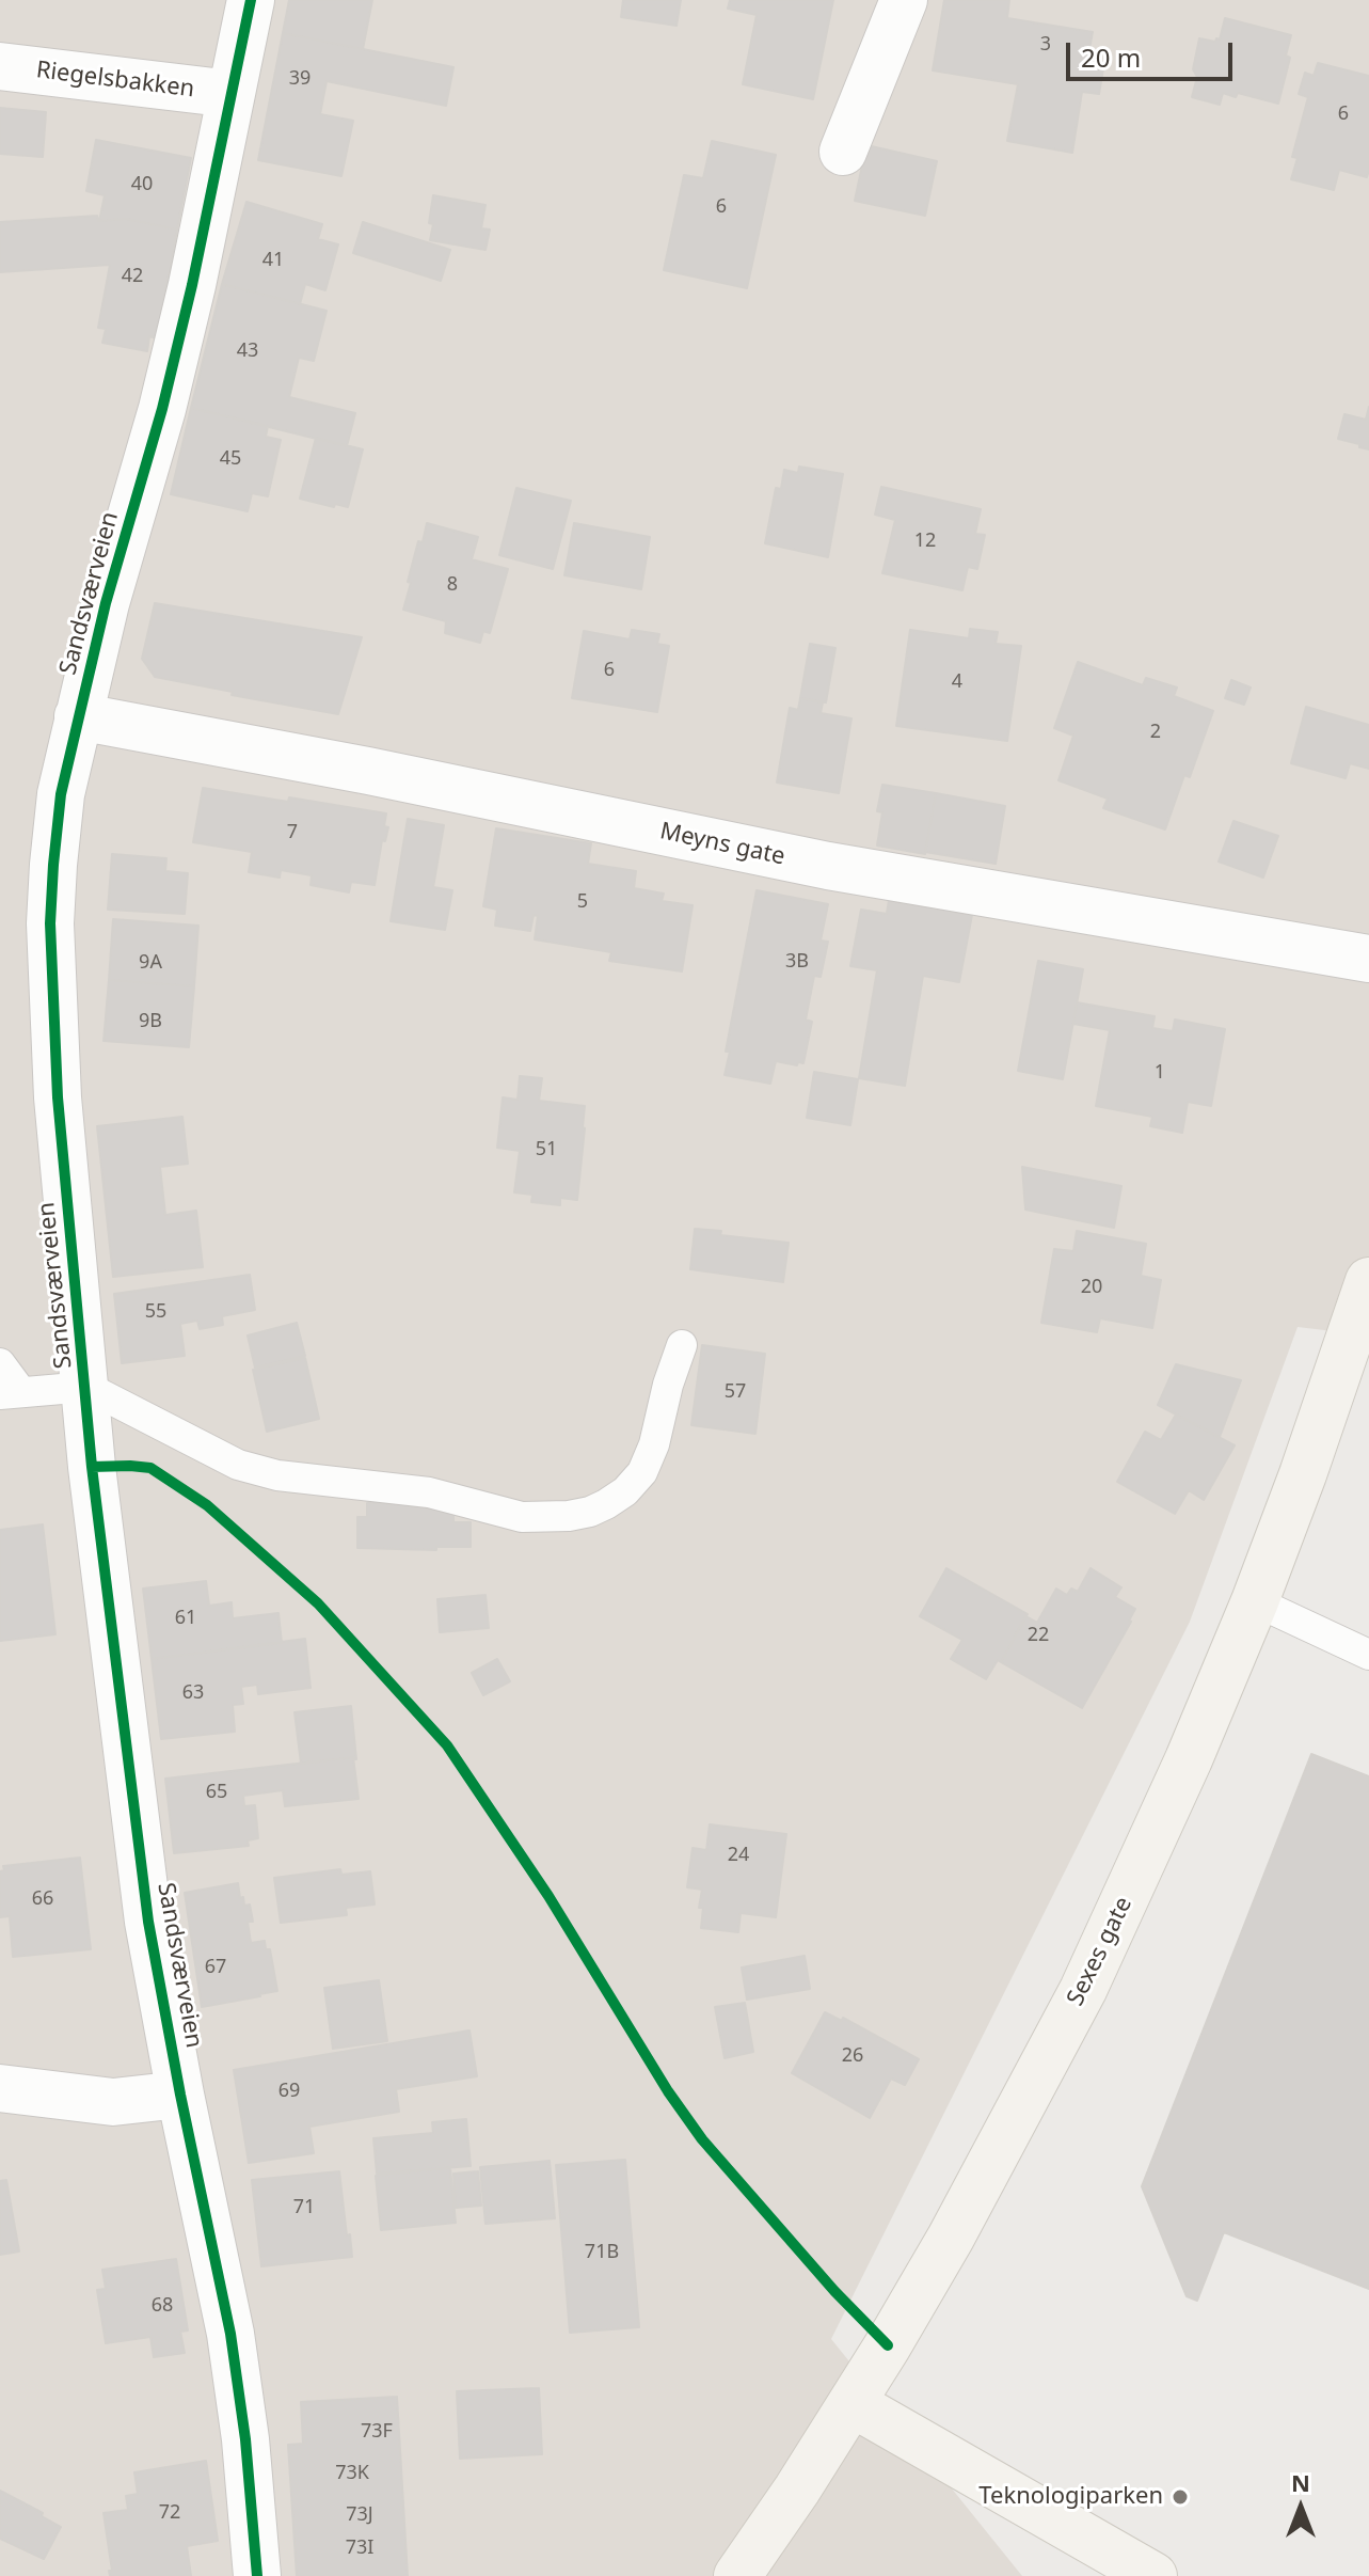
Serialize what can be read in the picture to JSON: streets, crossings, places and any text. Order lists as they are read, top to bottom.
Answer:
{
  "streets": {
    "street": [
      "Riegelsbakken",
      "Sandsværveien",
      "Meyns gate",
      "Sexes gate"
    ]
  },
  "crossings": [
    ["Riegelsbakken", "Sandsværveien"],
    ["Sandsværveien", "Meyns gate"]
  ],
  "places": ["Teknologiparken"],
  "house_numbers": [
    "3",
    "39",
    "6",
    "40",
    "6",
    "41",
    "42",
    "43",
    "45",
    "12",
    "8",
    "6",
    "4",
    "2",
    "7",
    "5",
    "3B",
    "9A",
    "9B",
    "1",
    "51",
    "20",
    "55",
    "57",
    "61",
    "22",
    "63",
    "65",
    "24",
    "66",
    "67",
    "26",
    "69",
    "71",
    "71B",
    "68",
    "73F",
    "73K",
    "72",
    "73J",
    "73I"
  ],
  "scale_bar": "20 m",
  "north": "top"
}
